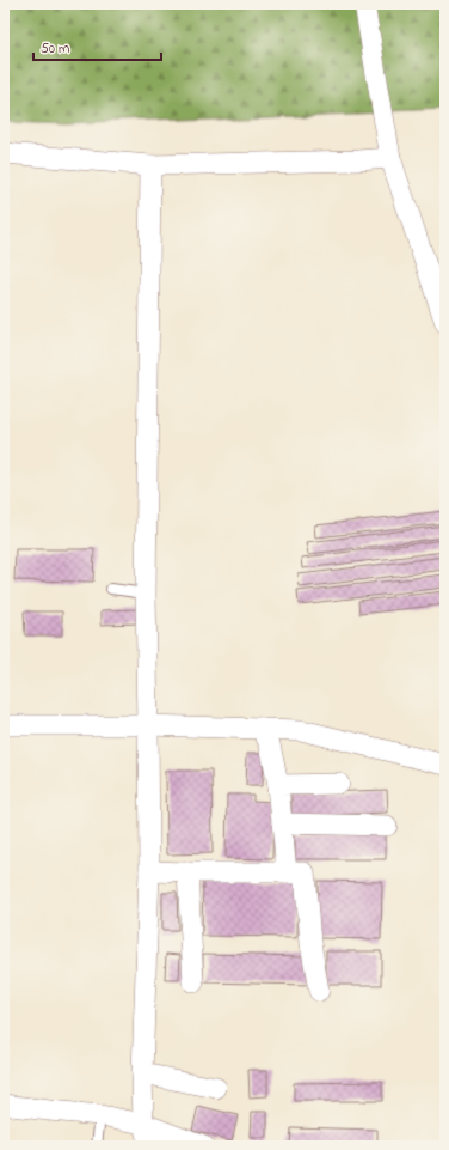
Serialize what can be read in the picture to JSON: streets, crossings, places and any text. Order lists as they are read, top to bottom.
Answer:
{
  "scale_bar": "50 m"
}
